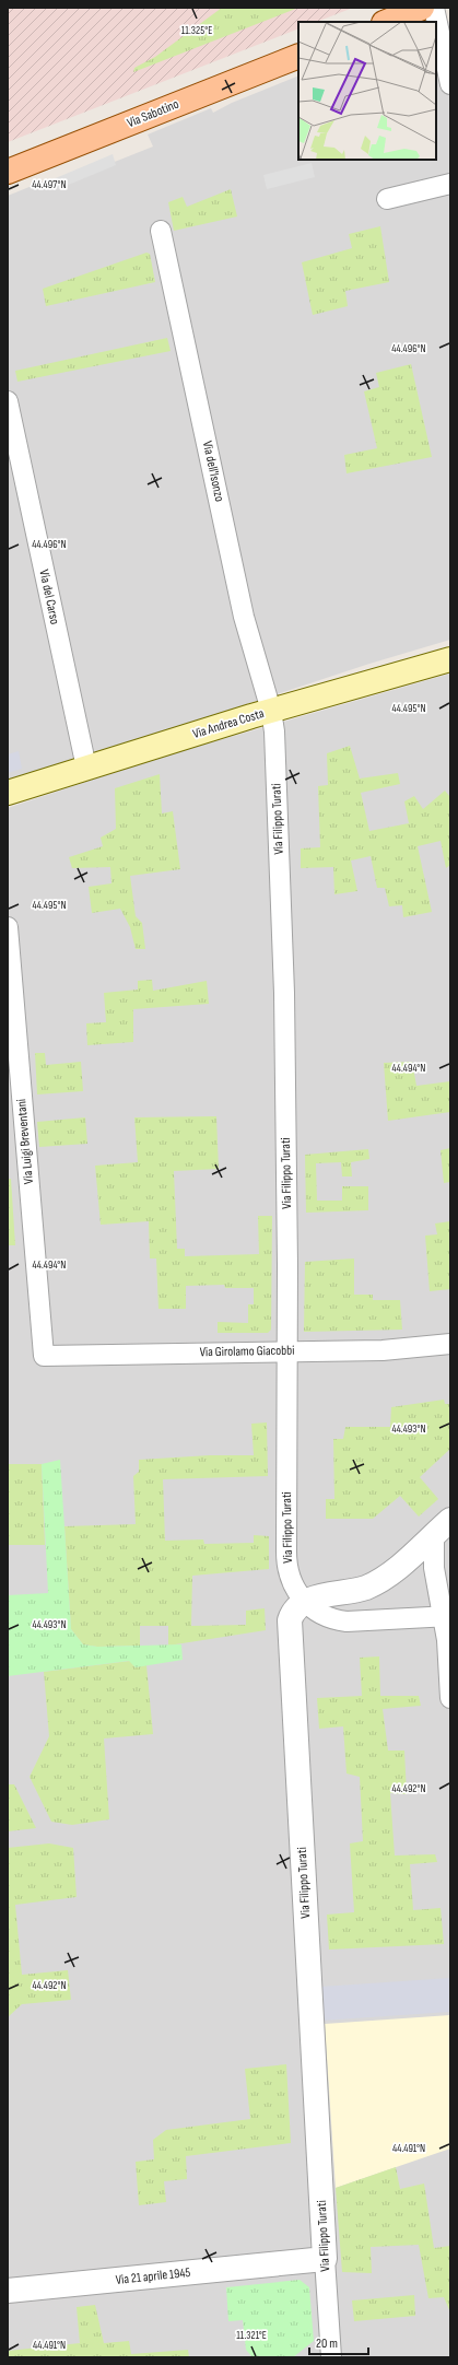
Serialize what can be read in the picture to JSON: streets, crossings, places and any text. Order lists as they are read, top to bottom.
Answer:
{
  "streets": {
    "main road": ["Via Sabotino", "Via Andrea Costa"],
    "street": [
      "Via dell'Isonzo",
      "Via del Carso",
      "Via Filippo Turati",
      "Via Luigi Breventani",
      "Via Girolamo Giacobbi",
      "Via 21 aprile 1945"
    ]
  },
  "crossings": [
    ["Via dell'Isonzo", "Via Andrea Costa"],
    ["Via dell'Isonzo", "Via Filippo Turati"],
    ["Via del Carso", "Via Andrea Costa"],
    ["Via Andrea Costa", "Via Filippo Turati"],
    ["Via Filippo Turati", "Via Girolamo Giacobbi"],
    ["Via Filippo Turati", "Via 21 aprile 1945"],
    ["Via Luigi Breventani", "Via Girolamo Giacobbi"]
  ],
  "scale_bar": "20 m",
  "coordinates": [
    "11.325°E",
    "44.497°N",
    "44.496°N",
    "44.495°N",
    "44.494°N",
    "44.493°N",
    "44.492°N",
    "44.491°N",
    "11.321°E"
  ]
}
